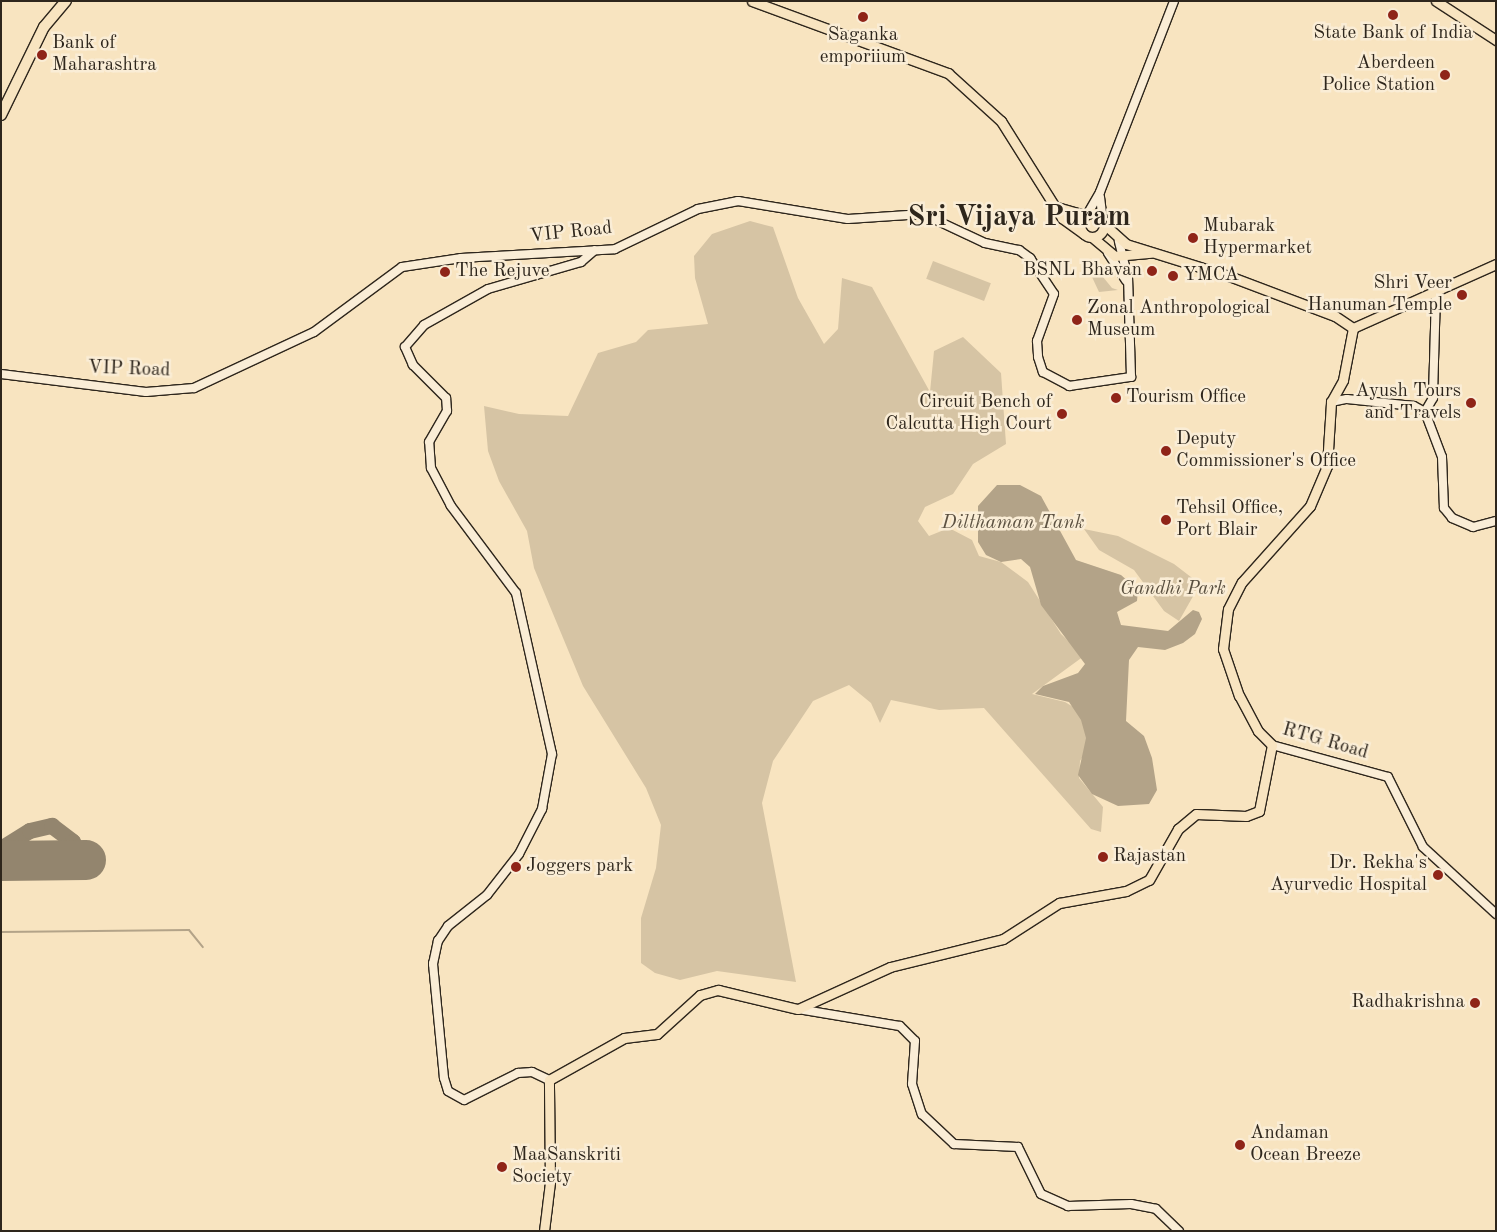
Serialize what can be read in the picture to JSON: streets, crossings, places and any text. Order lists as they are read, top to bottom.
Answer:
{
  "streets": {
    "main road": ["VIP Road", "RTG Road"]
  },
  "districts": ["Sri Vijaya Puram"],
  "water": ["Dilthaman Tank"],
  "parks": ["Gandhi Park"],
  "places": [
    "State Bank of India",
    "Saganka emporiium",
    "Bank of Maharashtra",
    "Aberdeen Police Station",
    "Mubarak Hypermarket",
    "BSNL Bhavan",
    "The Rejuve",
    "YMCA",
    "Shri Veer Hanuman Temple",
    "Zonal Anthropological Museum",
    "Tourism Office",
    "Ayush Tours and Travels",
    "Circuit Bench of Calcutta High Court",
    "Deputy Commissioner's Office",
    "Tehsil Office, Port Blair",
    "Rajastan",
    "Joggers park",
    "Dr. Rekha's Ayurvedic Hospital",
    "Radhakrishna",
    "Andaman Ocean Breeze",
    "MaaSanskriti Society"
  ]
}
